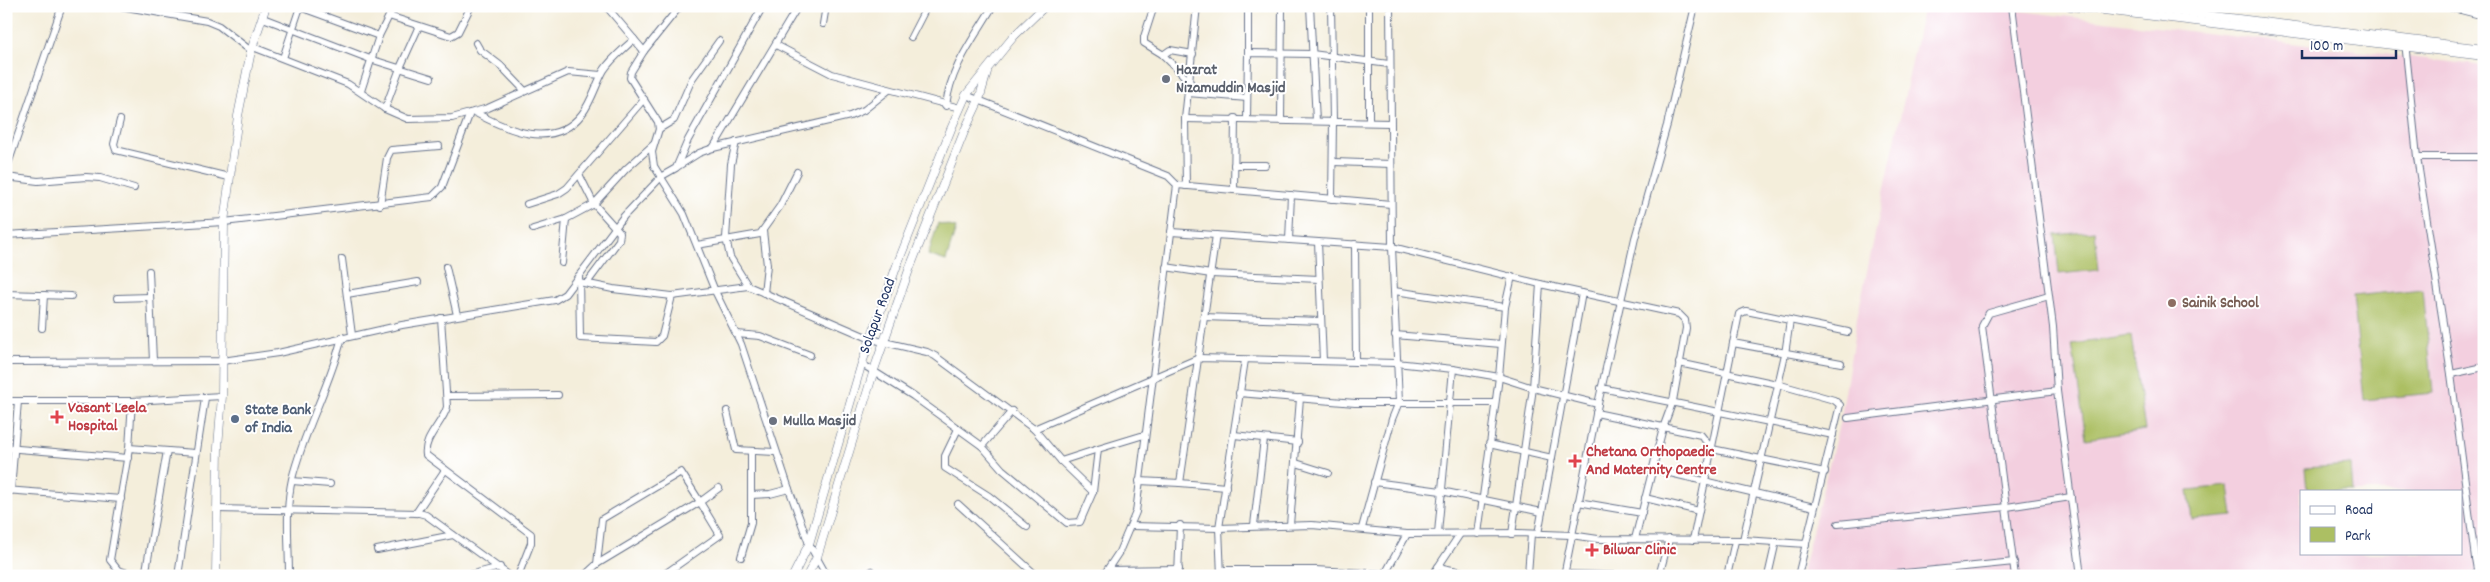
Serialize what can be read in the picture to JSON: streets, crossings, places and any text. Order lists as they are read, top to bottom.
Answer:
{
  "streets": {
    "main road": ["Solapur Road"]
  },
  "places": {
    "other": [
      "Hazrat Nizamuddin Masjid",
      "Sainik School",
      "State Bank of India",
      "Mulla Masjid"
    ],
    "health": ["Vasant Leela Hospital", "Chetana Orthopaedic And Maternity Centre", "Bilwar Clinic"]
  },
  "legend": ["Road", "Park"],
  "scale_bar": "100 m"
}
